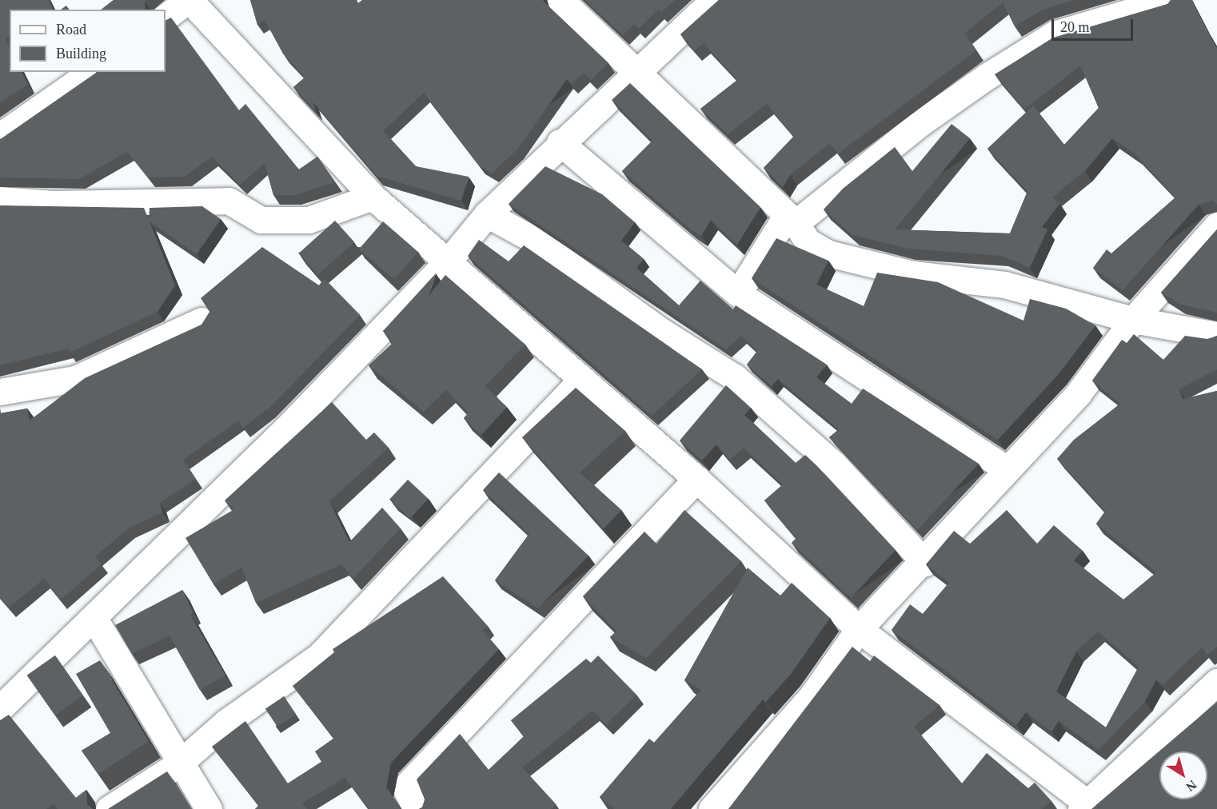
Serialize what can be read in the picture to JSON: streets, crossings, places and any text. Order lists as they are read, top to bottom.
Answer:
{
  "legend": ["Road", "Building"],
  "scale_bar": "20 m",
  "north": "bottom right"
}
